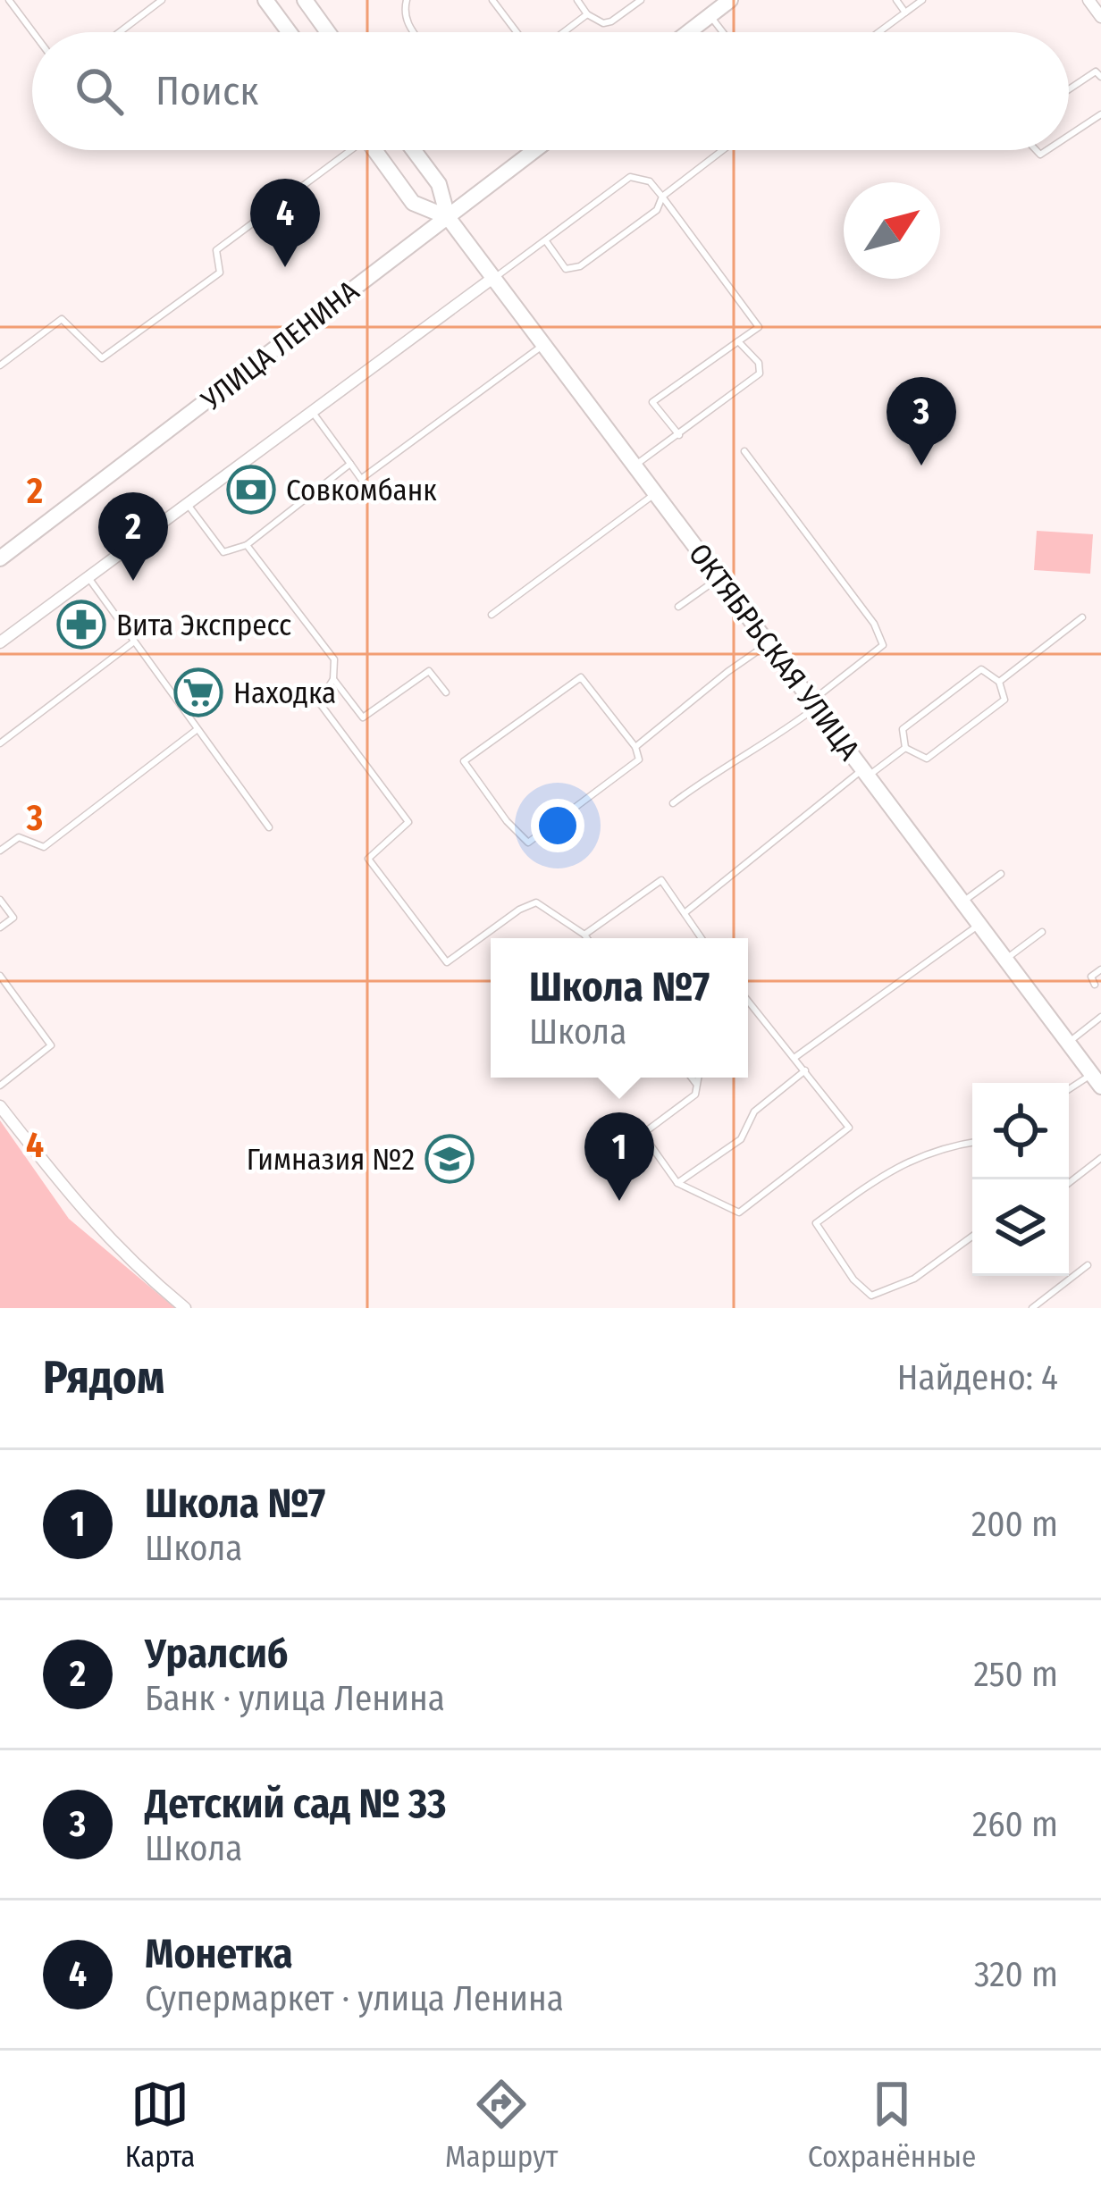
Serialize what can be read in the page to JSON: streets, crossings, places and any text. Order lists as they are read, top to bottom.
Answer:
{
  "streets": {
    "street": ["УЛИЦА ЛЕНИНА", "ОКТЯБРЬСКАЯ УЛИЦА"]
  },
  "crossings": [
    ["УЛИЦА ЛЕНИНА", "ОКТЯБРЬСКАЯ УЛИЦА"]
  ],
  "places": {
    "bank": ["Совкомбанк"],
    "pharmacy": ["Вита Экспресс"],
    "supermarket": ["Находка"],
    "school or university": ["Гимназия №2"]
  },
  "north": "top right",
  "page": {
    "search": "Поиск",
    "pins": [
      "4",
      "3",
      "2",
      "1"
    ],
    "popup": ["Школа №7", "Школа"],
    "heading": ["Рядом", "Найдено: 4"],
    "list": [
      {
        "mark": "1",
        "name": "Школа №7",
        "note": "Школа",
        "value": "200 m"
      },
      {
        "mark": "2",
        "name": "Уралсиб",
        "note": "Банк · улица Ленина",
        "value": "250 m"
      },
      {
        "mark": "3",
        "name": "Детский сад № 33",
        "note": "Школа",
        "value": "260 m"
      },
      {
        "mark": "4",
        "name": "Монетка",
        "note": "Супермаркет · улица Ленина",
        "value": "320 m"
      }
    ],
    "nav": ["Карта", "Маршрут", "Сохранённые"]
  },
  "grid": {
    "rows": ["2", "3", "4"]
  }
}
